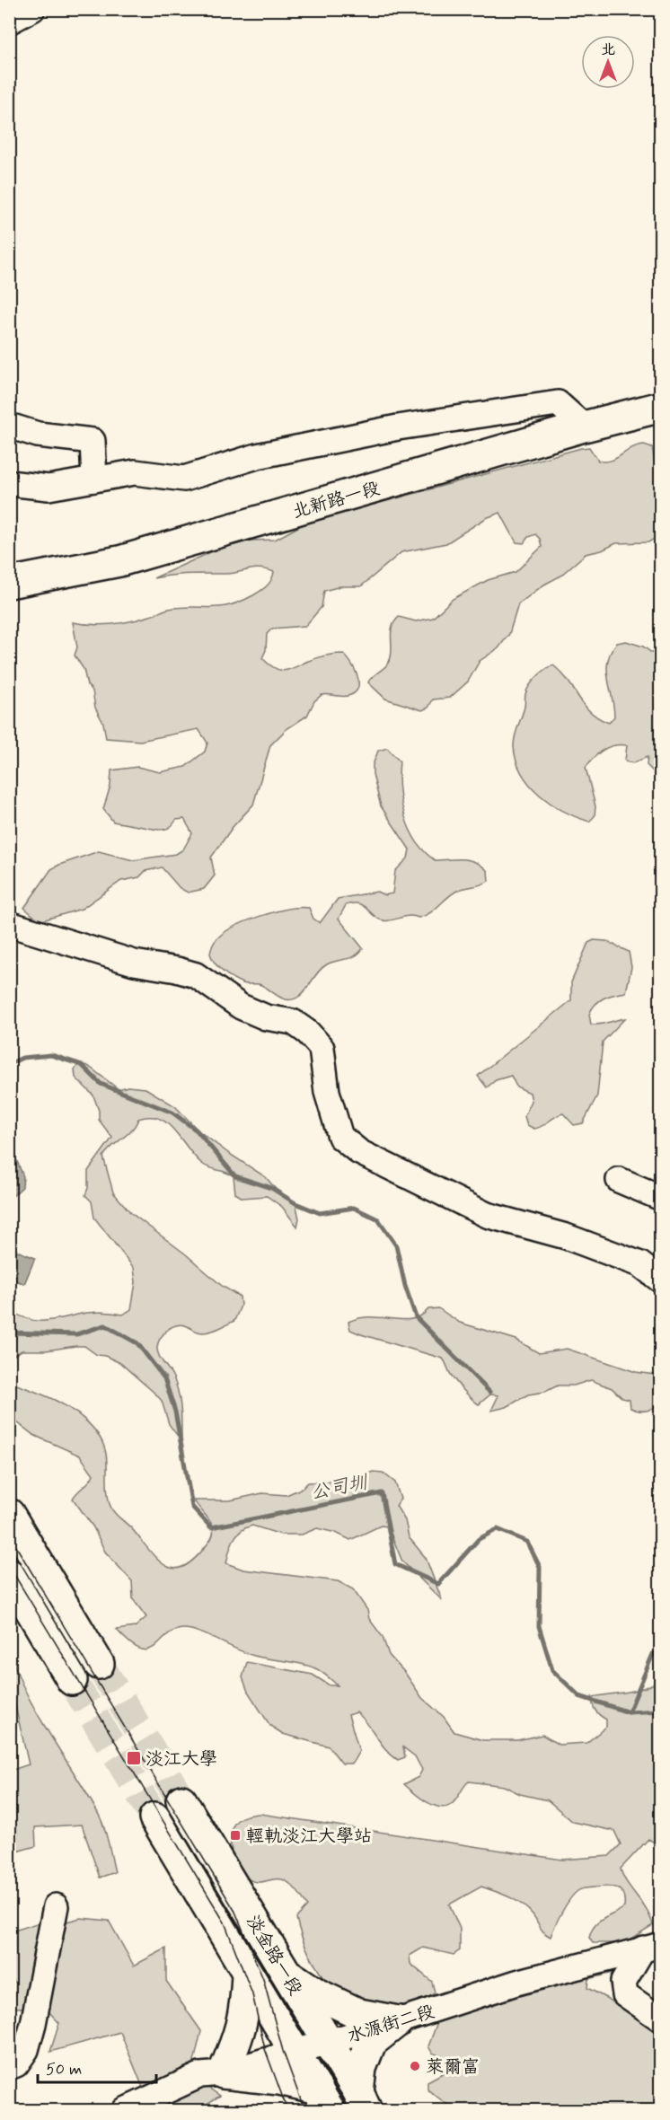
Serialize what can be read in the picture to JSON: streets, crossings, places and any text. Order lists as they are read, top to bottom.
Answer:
{
  "streets": {
    "main road": ["北新路一段", "淡金路一段"],
    "street": ["水源街二段"]
  },
  "crossings": [
    ["淡金路一段", "水源街二段"]
  ],
  "water": ["公司圳"],
  "places": {
    "transit": ["淡江大學", "輕軌淡江大學站"],
    "other": ["萊爾富"]
  },
  "scale_bar": "50 m",
  "north": "top"
}
